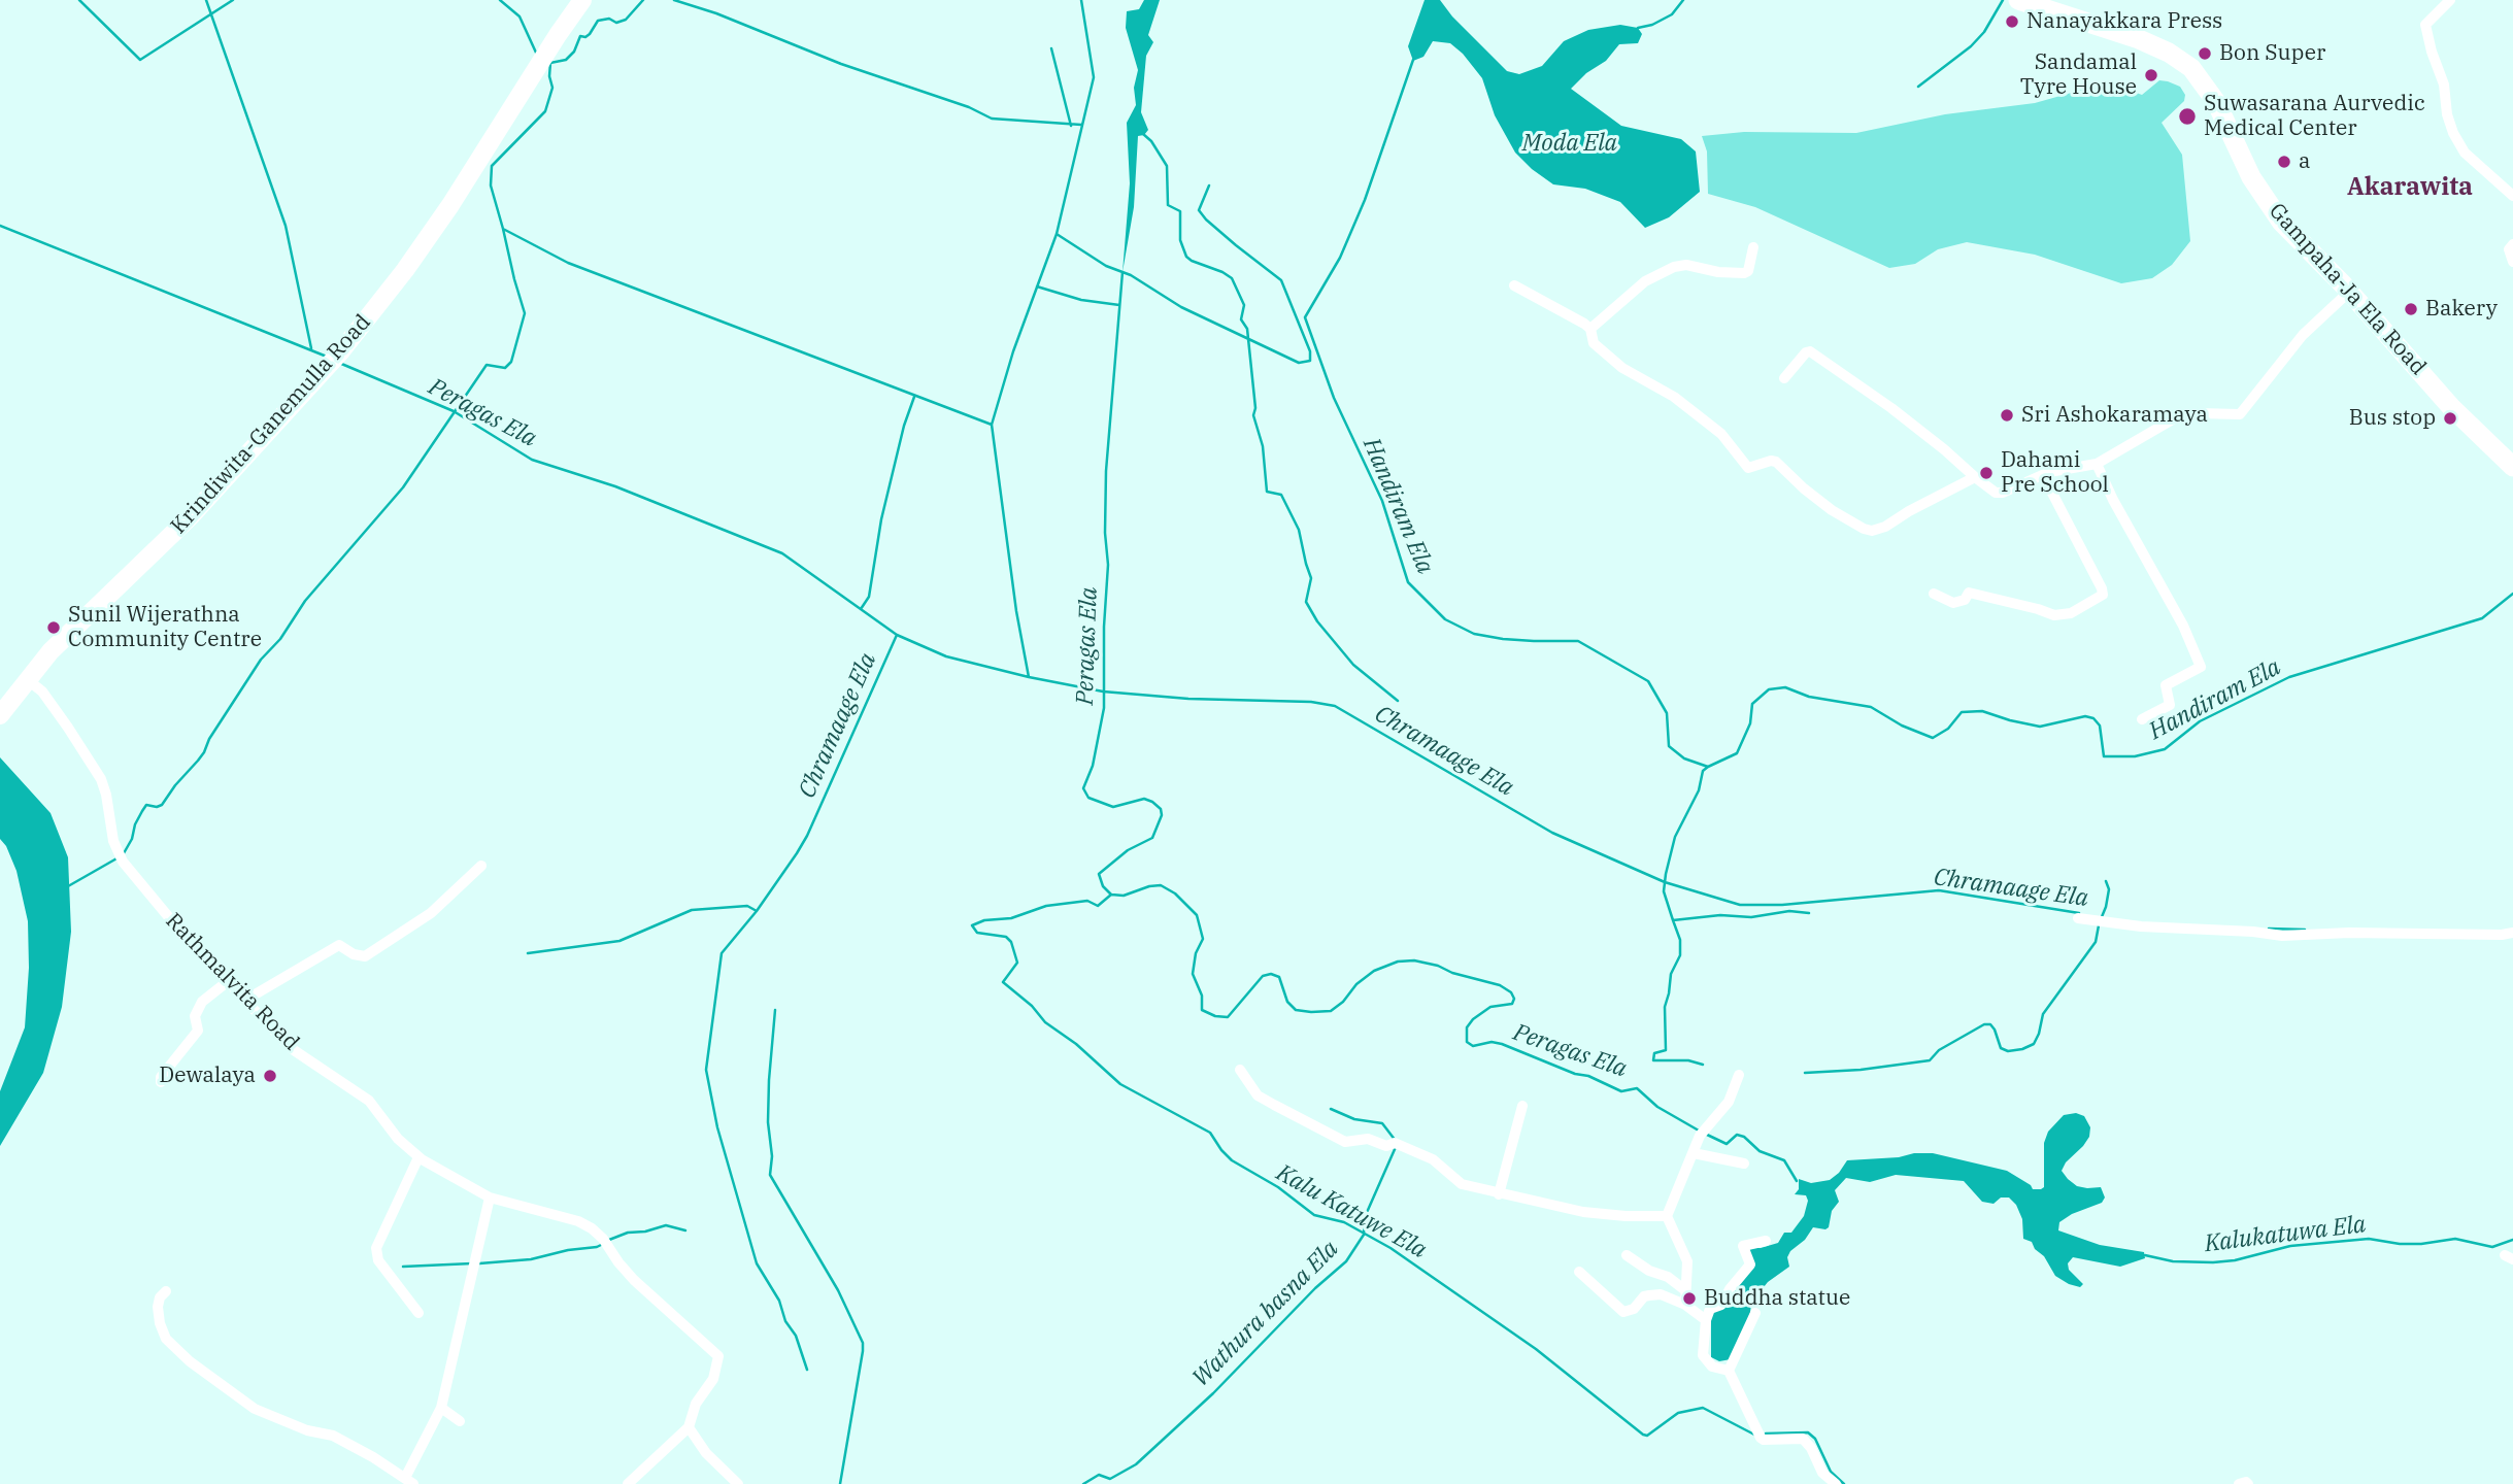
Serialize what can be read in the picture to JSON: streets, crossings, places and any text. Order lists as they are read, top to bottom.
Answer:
{
  "streets": {
    "highway": ["Gampaha-Ja Ela Road"],
    "main road": ["Krindiwita-Ganemulla Road"],
    "street": ["Rathmalvita Road"]
  },
  "crossings": [
    ["Krindiwita-Ganemulla Road", "Rathmalvita Road"]
  ],
  "districts": ["Akarawita"],
  "water": [
    "Moda Ela",
    "Peragas Ela",
    "Handiram Ela",
    "Chramaage Ela",
    "Kalu Katuwe Ela",
    "Kalukatuwa Ela",
    "Wathura basna Ela"
  ],
  "places": [
    "Nanayakkara Press",
    "Bon Super",
    "Sandamal Tyre House",
    "Suwasarana Aurvedic Medical Center",
    "a",
    "Bakery",
    "Sri Ashokaramaya",
    "Bus stop",
    "Dahami Pre School",
    "Sunil Wijerathna Community Centre",
    "Dewalaya",
    "Buddha statue"
  ]
}
